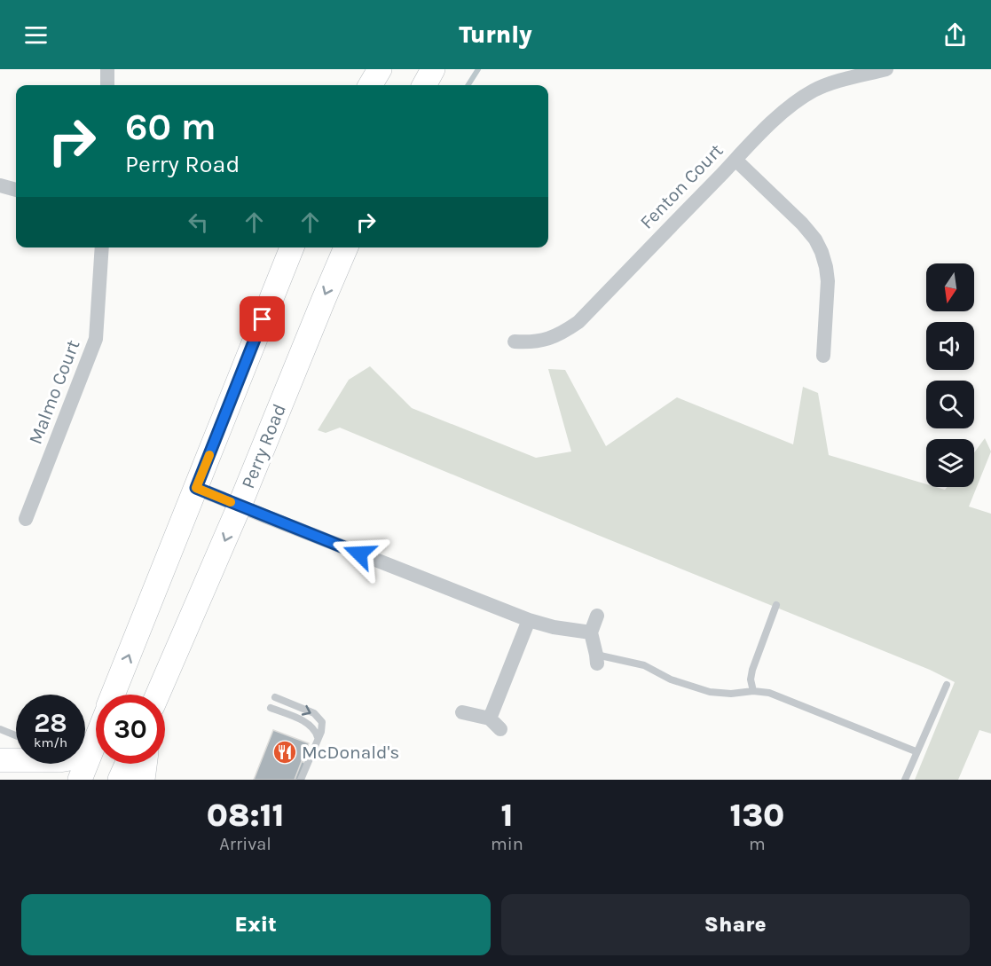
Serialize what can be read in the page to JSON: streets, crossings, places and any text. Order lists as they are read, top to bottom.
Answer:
{
  "streets": {
    "main road": ["Perry Road"],
    "street": ["Fenton Court", "Malmo Court"]
  },
  "places": {
    "restaurant": ["McDonald's"]
  },
  "north": "bottom",
  "page": {
    "header": "Turnly",
    "turn": ["60 m", "Perry Road"],
    "speed": "28 km/h",
    "limit": "30",
    "eta": [
      "08:11",
      "Arrival",
      "1",
      "min",
      "130",
      "m"
    ],
    "buttons": ["Exit", "Share"]
  }
}
